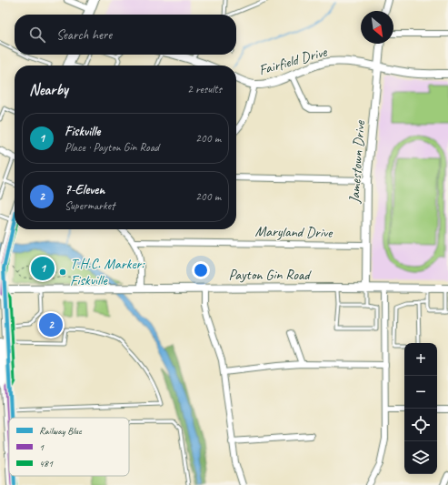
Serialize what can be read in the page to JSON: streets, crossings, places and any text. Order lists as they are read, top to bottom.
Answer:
{
  "streets": {
    "street": [
      "Fairfield Drive",
      "Jamestown Drive",
      "Maryland Drive",
      "Payton Gin Road"
    ]
  },
  "crossings": [
    ["Fairfield Drive", "Jamestown Drive"],
    ["Jamestown Drive", "Maryland Drive"],
    ["Jamestown Drive", "Payton Gin Road"]
  ],
  "places": ["T.H.C. Marker: Fiskville"],
  "lines": ["transit line 1", "rail line Blue", "transit line 481"],
  "legend": ["Railway Blue", "1", "481"],
  "north": "bottom right",
  "page": {
    "search": "Search here",
    "heading": ["Nearby", "2 results"],
    "list": [
      {
        "mark": "1",
        "name": "Fiskville",
        "note": "Place · Payton Gin Road",
        "value": "200 m"
      },
      {
        "mark": "2",
        "name": "7-Eleven",
        "note": "Supermarket",
        "value": "200 m"
      }
    ],
    "pins": ["1", "2"],
    "map_buttons": ["+", "−"]
  }
}
